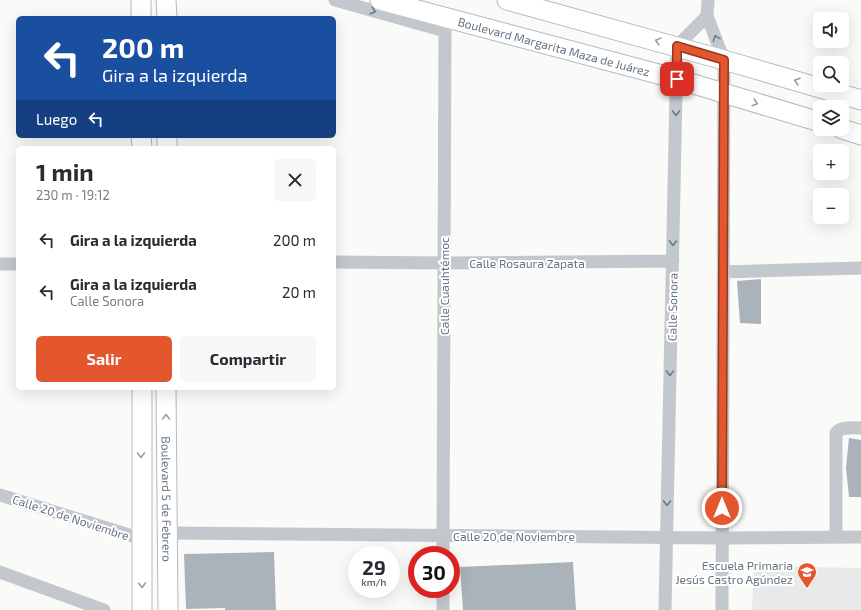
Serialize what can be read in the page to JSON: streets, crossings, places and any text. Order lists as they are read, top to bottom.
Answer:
{
  "streets": {
    "main road": ["Boulevard Margarita Maza de Juárez", "Boulevard 5 de Febrero"],
    "street": [
      "Calle Rosaura Zapata",
      "Calle Cuauhtémoc",
      "Calle Sonora",
      "Calle 20 de Noviembre"
    ]
  },
  "crossings": [
    ["Boulevard Margarita Maza de Juárez", "Calle Cuauhtémoc"],
    ["Boulevard Margarita Maza de Juárez", "Calle Sonora"],
    ["Calle Rosaura Zapata", "Calle Cuauhtémoc"],
    ["Calle Rosaura Zapata", "Calle Sonora"],
    ["Calle Cuauhtémoc", "Calle 20 de Noviembre"],
    ["Calle Sonora", "Calle 20 de Noviembre"],
    ["Boulevard 5 de Febrero", "Calle 20 de Noviembre"]
  ],
  "places": {
    "school or university": ["Escuela Primaria Jesús Castro Agúndez"]
  },
  "page": {
    "map_buttons": ["+", "−"],
    "turn": ["200 m", "Gira a la izquierda"],
    "then": "Luego",
    "heading": ["1 min", "230 m · 19:12"],
    "list": [
      {
        "name": "Gira a la izquierda",
        "value": "200 m"
      },
      {
        "name": "Gira a la izquierda",
        "note": "Calle Sonora",
        "value": "20 m"
      }
    ],
    "buttons": ["Salir", "Compartir"],
    "speed": "29 km/h",
    "limit": "30"
  }
}
